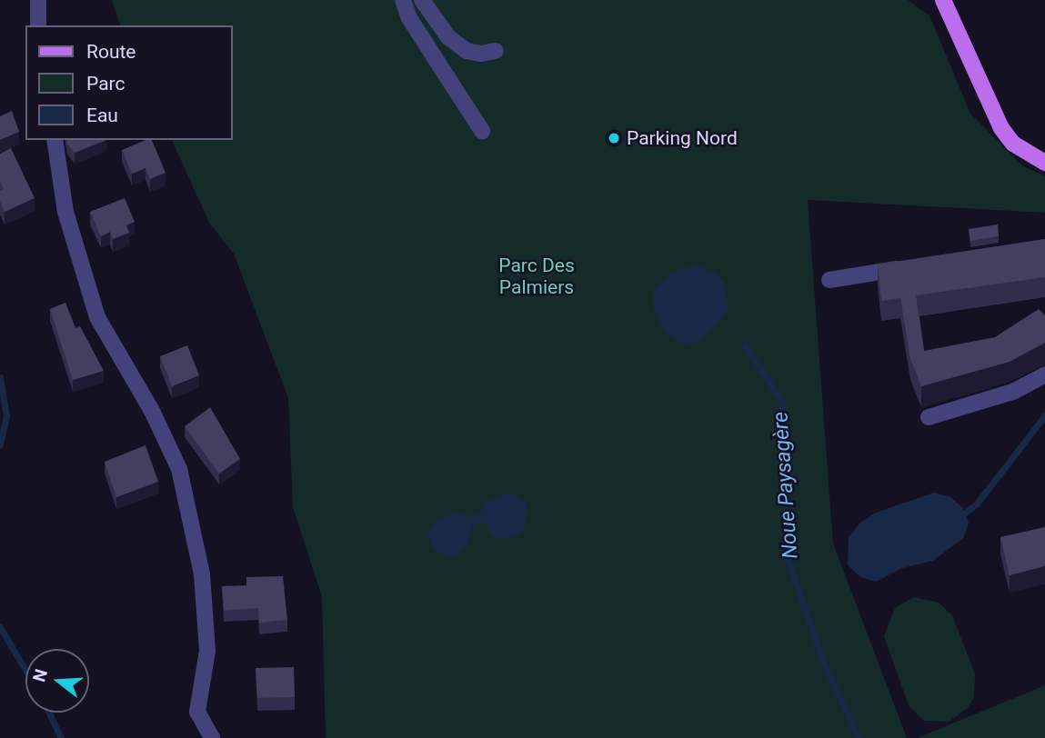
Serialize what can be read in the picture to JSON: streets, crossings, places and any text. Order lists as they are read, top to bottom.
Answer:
{
  "water": ["Noue Paysagère"],
  "parks": ["Parc Des Palmiers"],
  "places": ["Parking Nord"],
  "legend": ["Route", "Parc", "Eau"],
  "north": "left"
}
